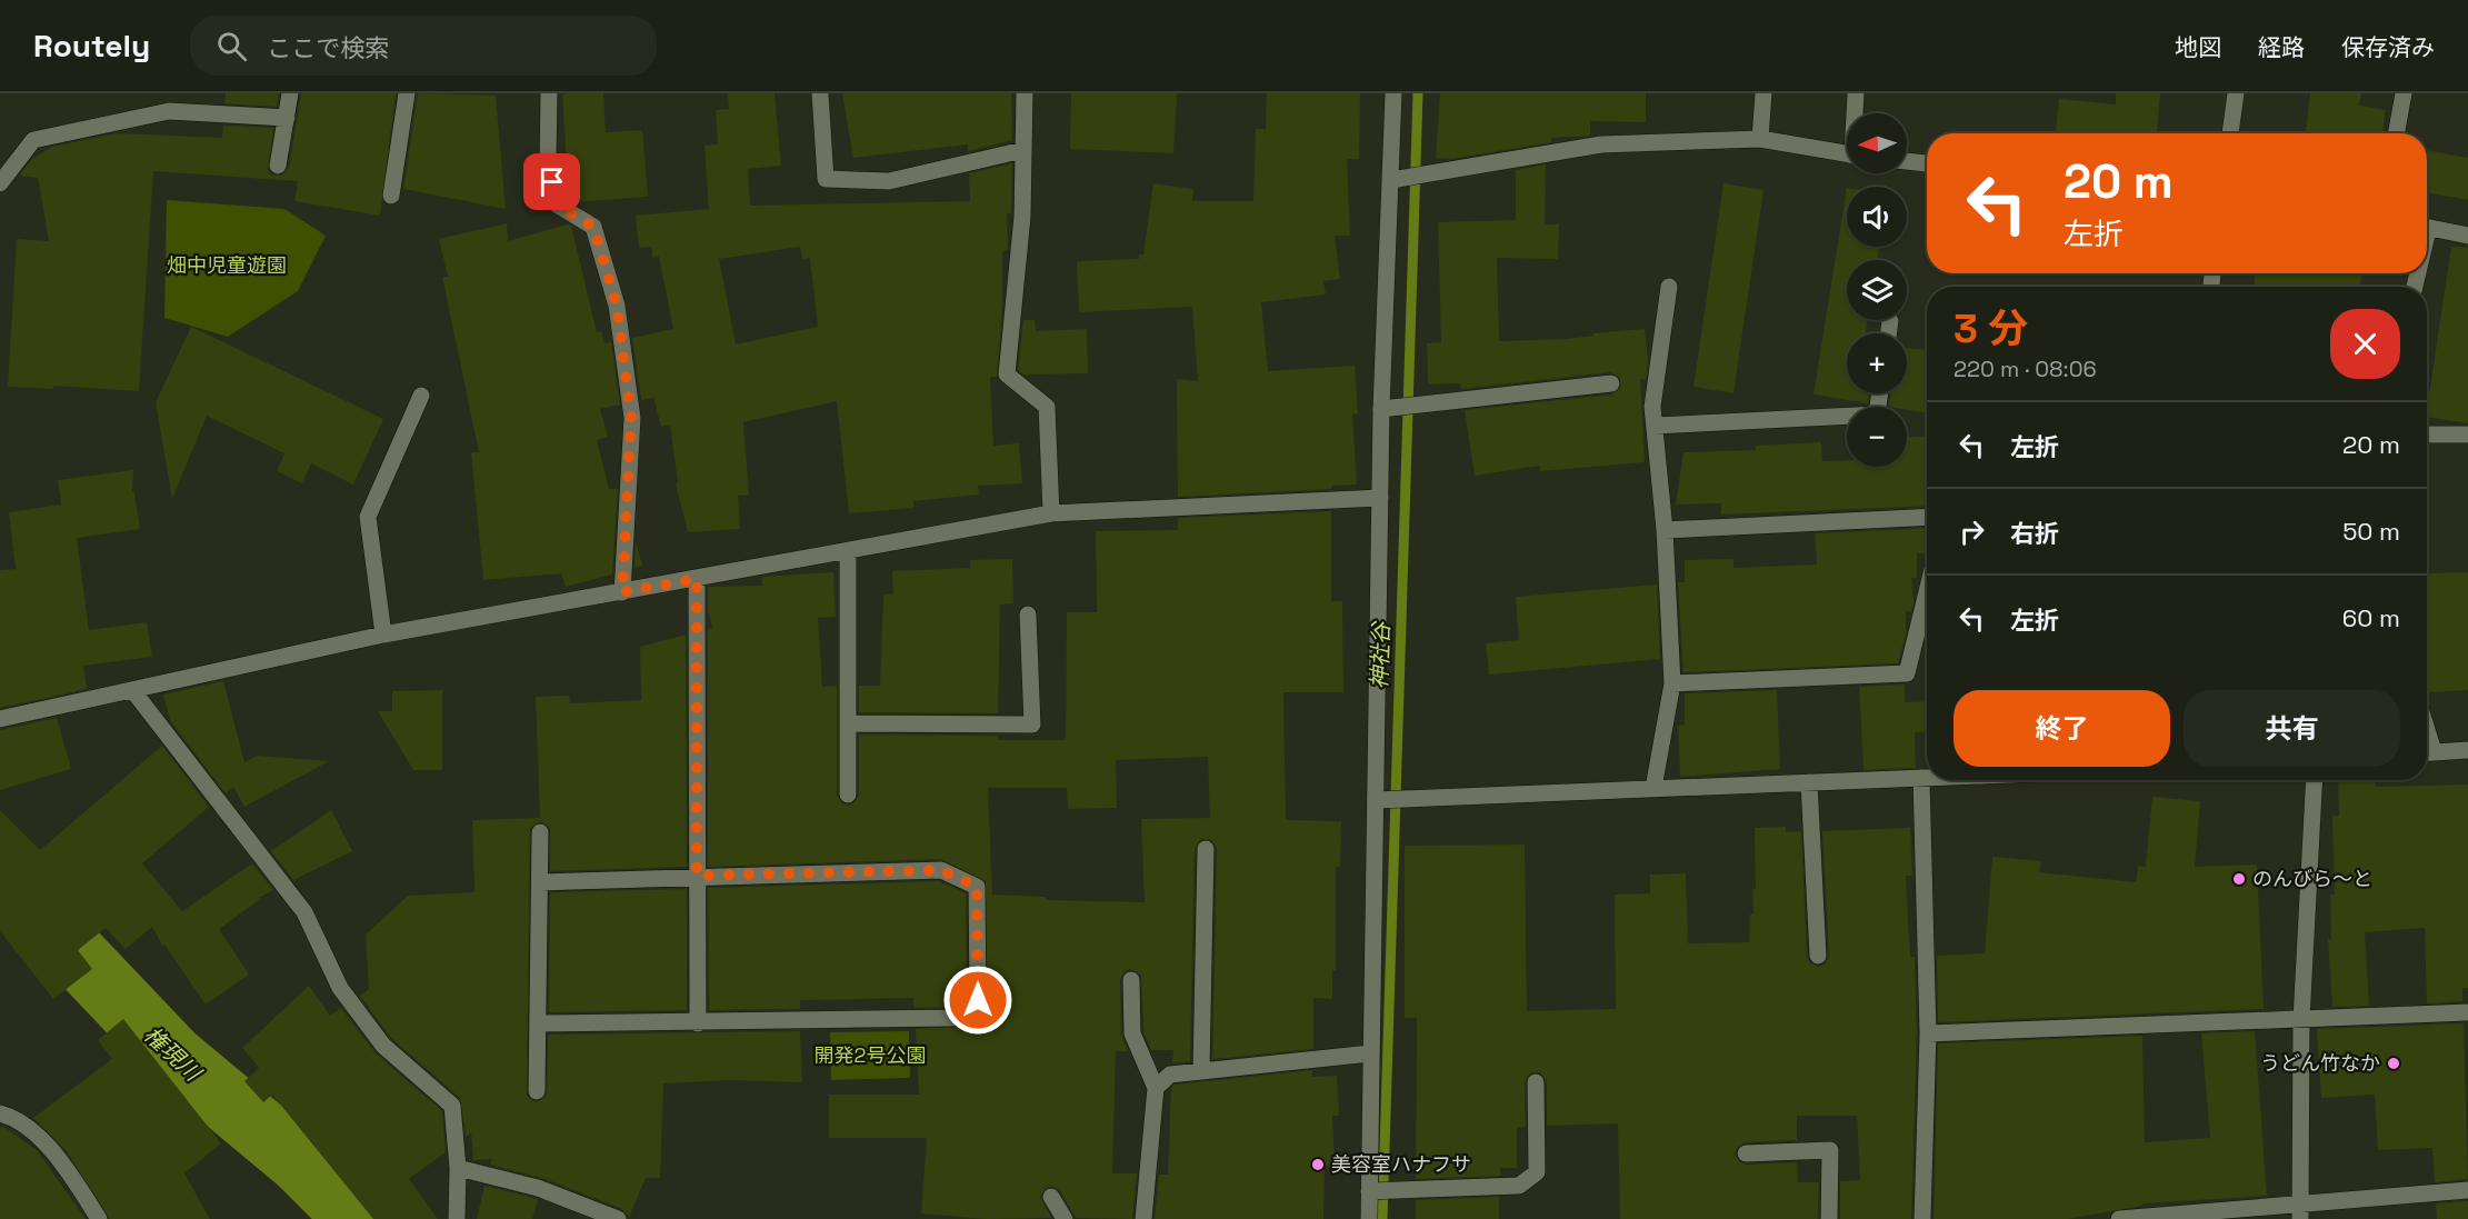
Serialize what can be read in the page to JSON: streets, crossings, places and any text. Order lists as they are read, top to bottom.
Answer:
{
  "water": ["神社谷", "権現川"],
  "parks": ["畑中児童遊園", "開発2号公園"],
  "places": ["のんびら～と", "うどん竹なか", "美容室ハナフサ"],
  "north": "left",
  "page": {
    "header": "Routely",
    "search": "ここで検索",
    "nav": ["地図", "経路", "保存済み"],
    "map_buttons": ["+", "−"],
    "turn": ["20 m", "左折"],
    "heading": ["3 分", "220 m · 08:06"],
    "list": [
      {
        "name": "左折",
        "value": "20 m"
      },
      {
        "name": "右折",
        "value": "50 m"
      },
      {
        "name": "左折",
        "value": "60 m"
      }
    ],
    "buttons": ["終了", "共有"]
  }
}
